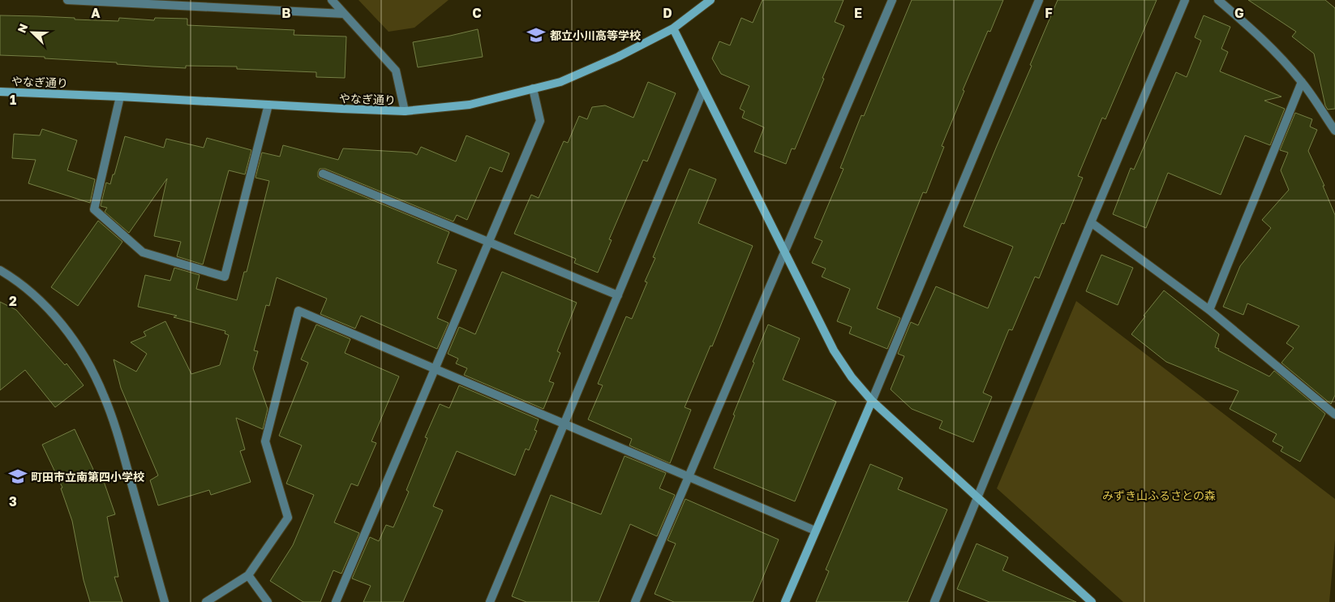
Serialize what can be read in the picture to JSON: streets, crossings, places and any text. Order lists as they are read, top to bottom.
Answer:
{
  "streets": {
    "street": ["やなぎ通り"]
  },
  "parks": ["みずき山ふるさとの森"],
  "places": {
    "school or university": ["都立小川高等学校", "町田市立南第四小学校"]
  },
  "north": "top left",
  "grid": {
    "columns": [
      "A",
      "B",
      "C",
      "D",
      "E",
      "F",
      "G"
    ],
    "rows": ["1", "2", "3"]
  }
}
